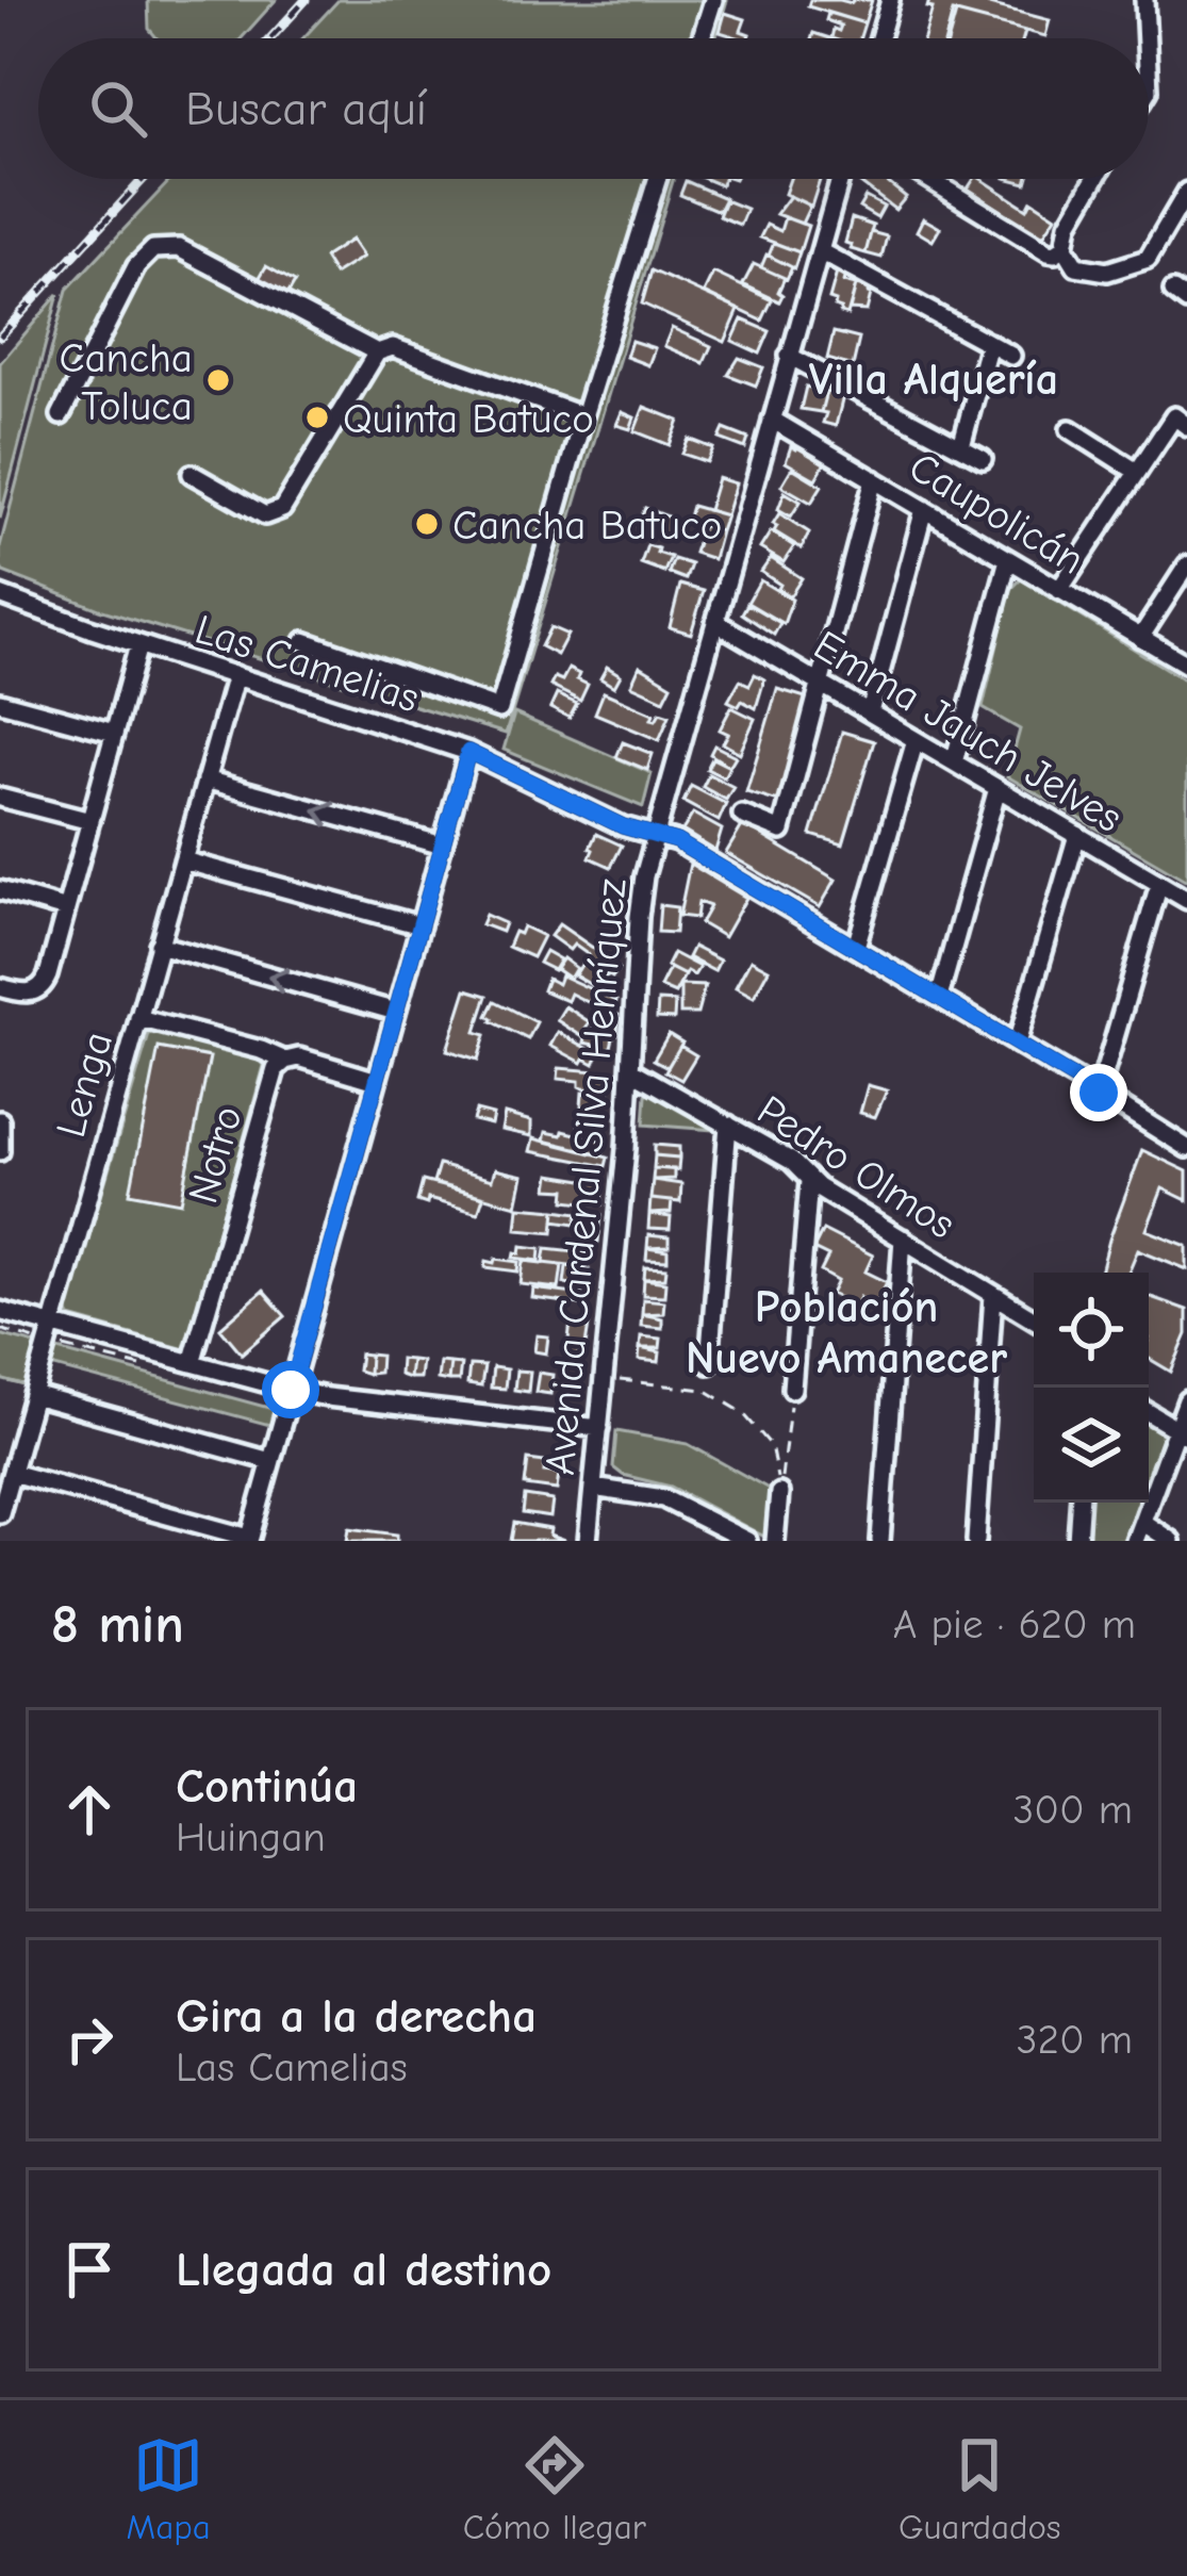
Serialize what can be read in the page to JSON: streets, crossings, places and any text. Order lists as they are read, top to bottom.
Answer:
{
  "streets": {
    "street": [
      "Caupolicán",
      "Las Camelias",
      "Emma Jauch Jelves",
      "Lenga",
      "Notro",
      "Pedro Olmos",
      "Avenida Cardenal Silva Henríquez"
    ]
  },
  "crossings": [
    ["Caupolicán", "Avenida Cardenal Silva Henríquez"],
    ["Las Camelias", "Lenga"],
    ["Las Camelias", "Avenida Cardenal Silva Henríquez"],
    ["Emma Jauch Jelves", "Avenida Cardenal Silva Henríquez"],
    ["Pedro Olmos", "Avenida Cardenal Silva Henríquez"]
  ],
  "districts": ["Villa Alquería", "Población Nuevo Amanecer"],
  "places": ["Cancha Toluca", "Quinta Batuco", "Cancha Batuco"],
  "page": {
    "search": "Buscar aquí",
    "heading": ["8 min", "A pie · 620 m"],
    "list": [
      ["Continúa", "Huingan", "300 m"],
      ["Gira a la derecha", "Las Camelias", "320 m"],
      "Llegada al destino"
    ],
    "nav": ["Mapa", "Cómo llegar", "Guardados"]
  }
}
